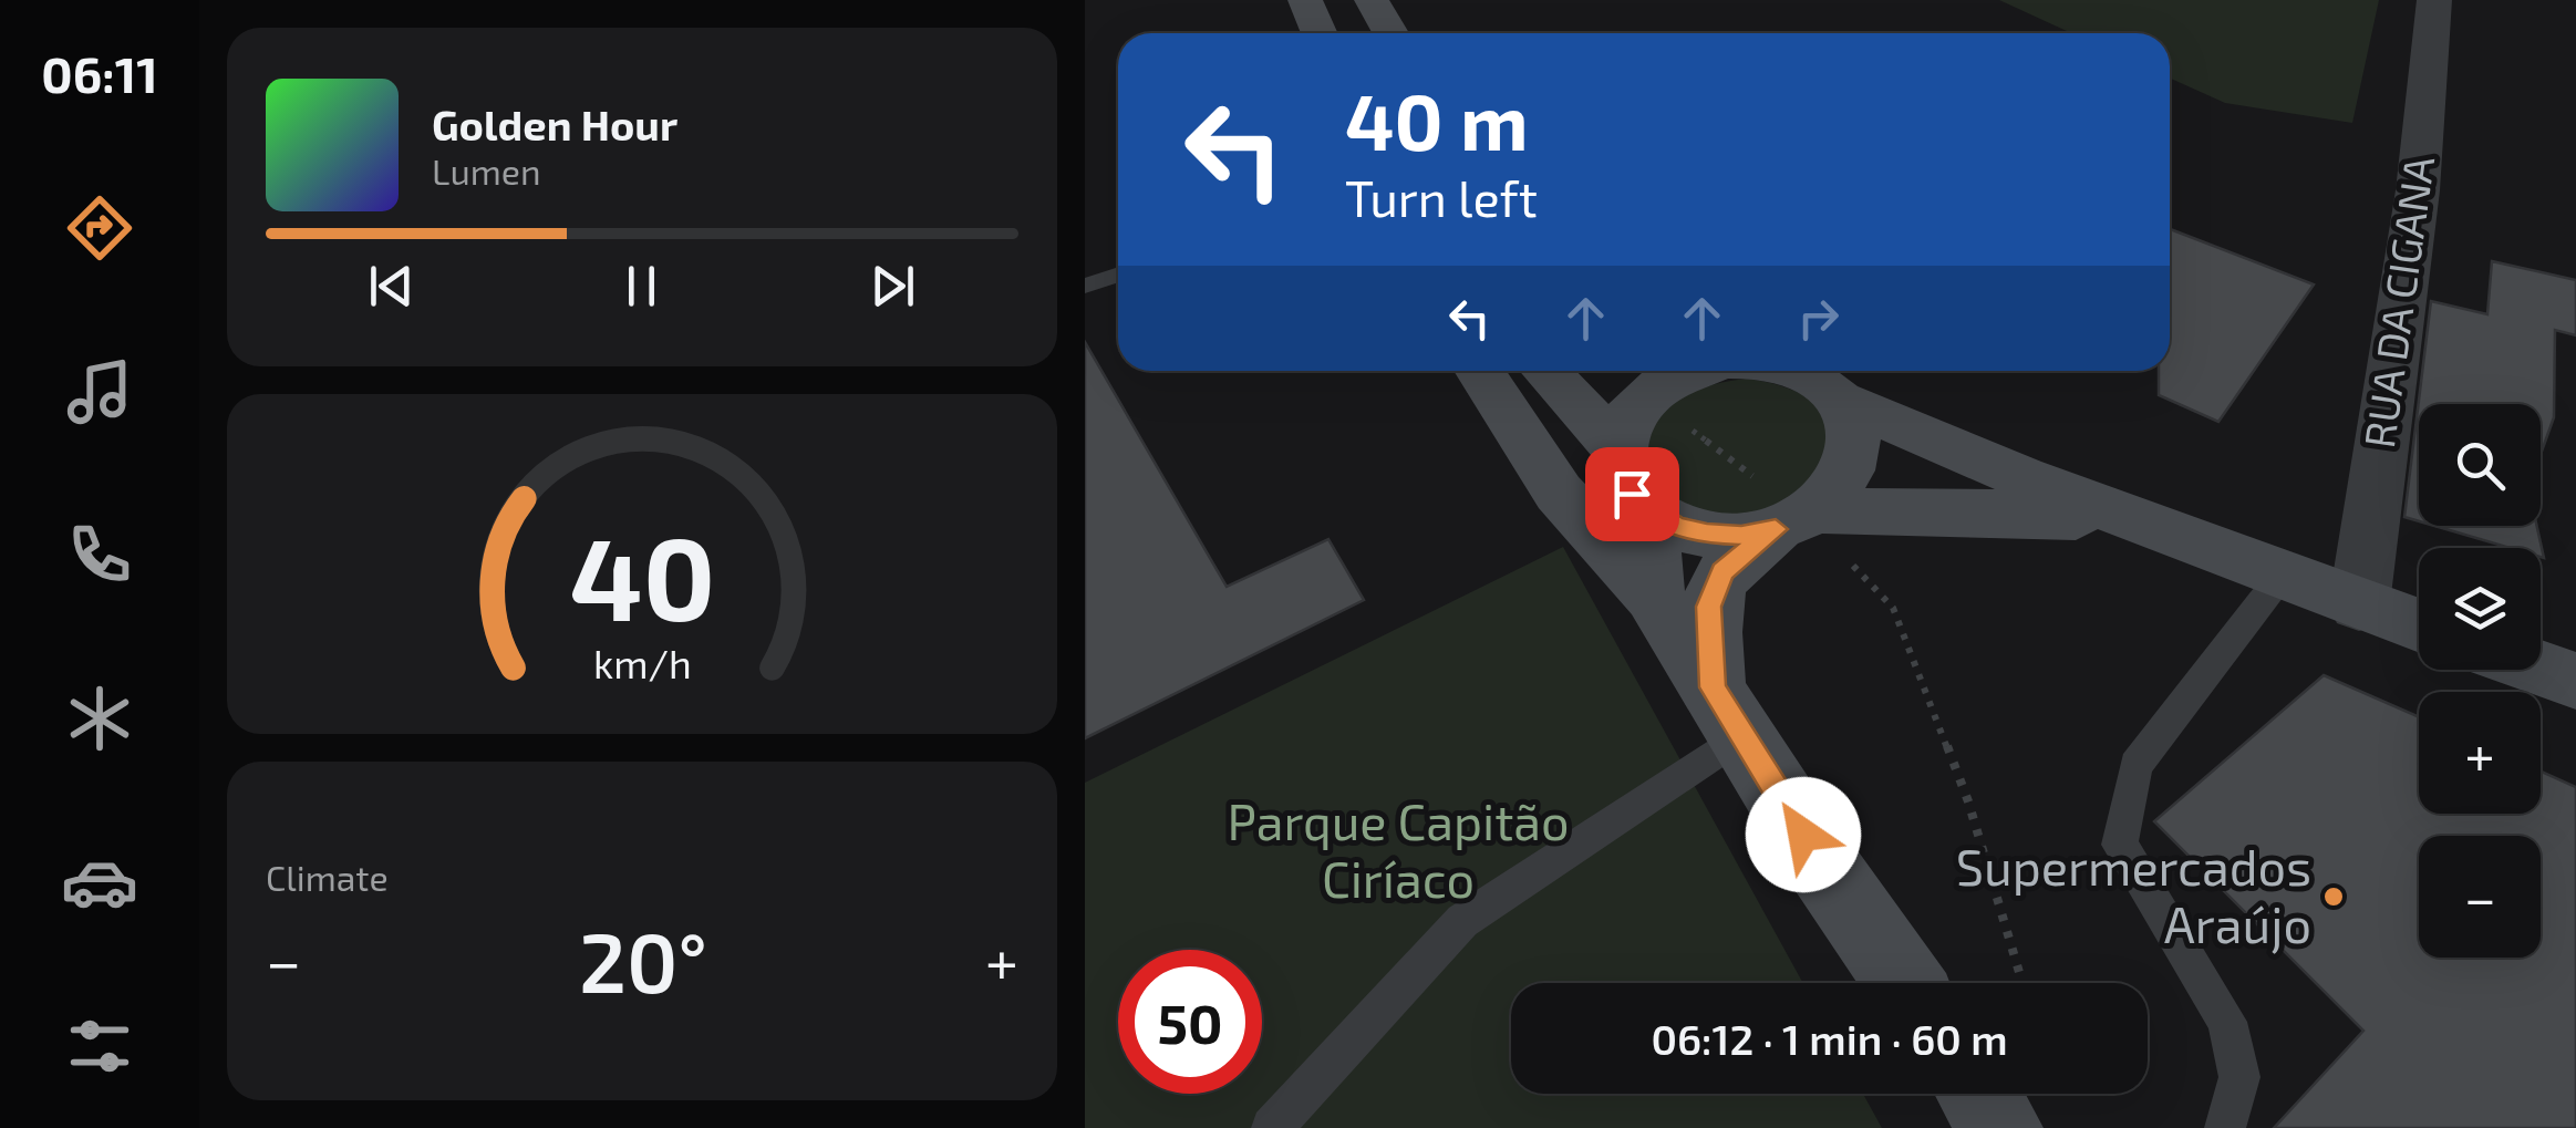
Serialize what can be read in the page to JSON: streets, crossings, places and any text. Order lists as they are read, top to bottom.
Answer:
{
  "streets": {
    "street": ["RUA DA CIGANA"]
  },
  "parks": ["Parque Capitão Ciríaco"],
  "places": ["Supermercados Araújo"],
  "page": {
    "tabs": "06:11",
    "turn": ["40 m", "Turn left"],
    "song": ["Golden Hour", "Lumen"],
    "map_buttons": ["+", "−"],
    "tile": "Climate",
    "heat": ["−", "20°", "+"],
    "limit": "50",
    "trip": "06:12 · 1 min · 60 m",
    "gauge": ["40", "km/h"]
  }
}
